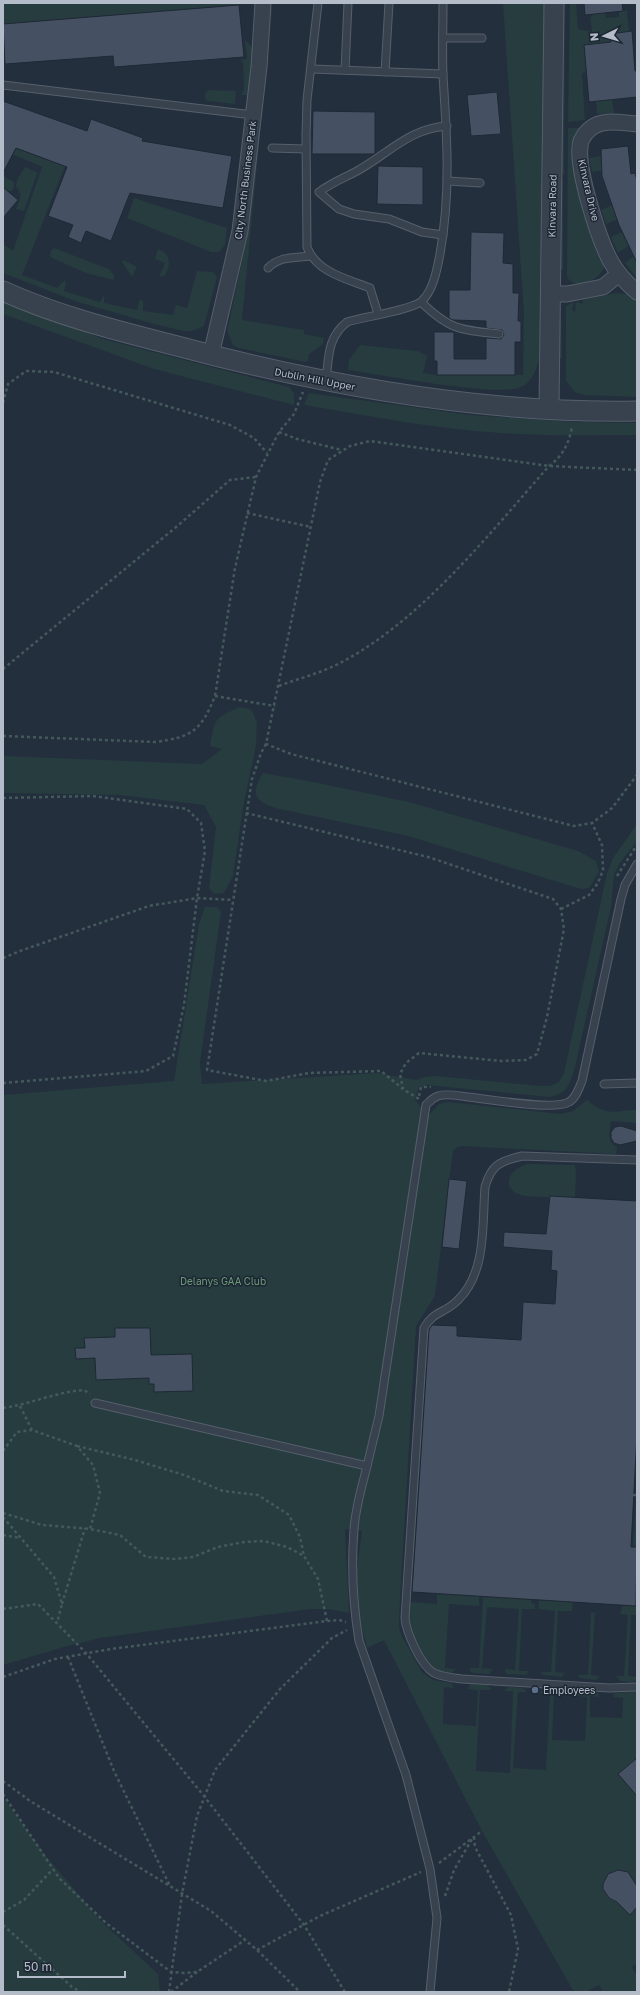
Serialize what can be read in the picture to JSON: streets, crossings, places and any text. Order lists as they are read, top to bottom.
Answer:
{
  "streets": {
    "street": [
      "City North Business Park",
      "Kinvara Drive",
      "Kinvara Road",
      "Dublin Hill Upper"
    ]
  },
  "crossings": [
    ["City North Business Park", "Dublin Hill Upper"],
    ["Kinvara Road", "Dublin Hill Upper"]
  ],
  "parks": ["Delanys GAA Club"],
  "places": ["Employees"],
  "scale_bar": "50 m",
  "north": "left"
}
